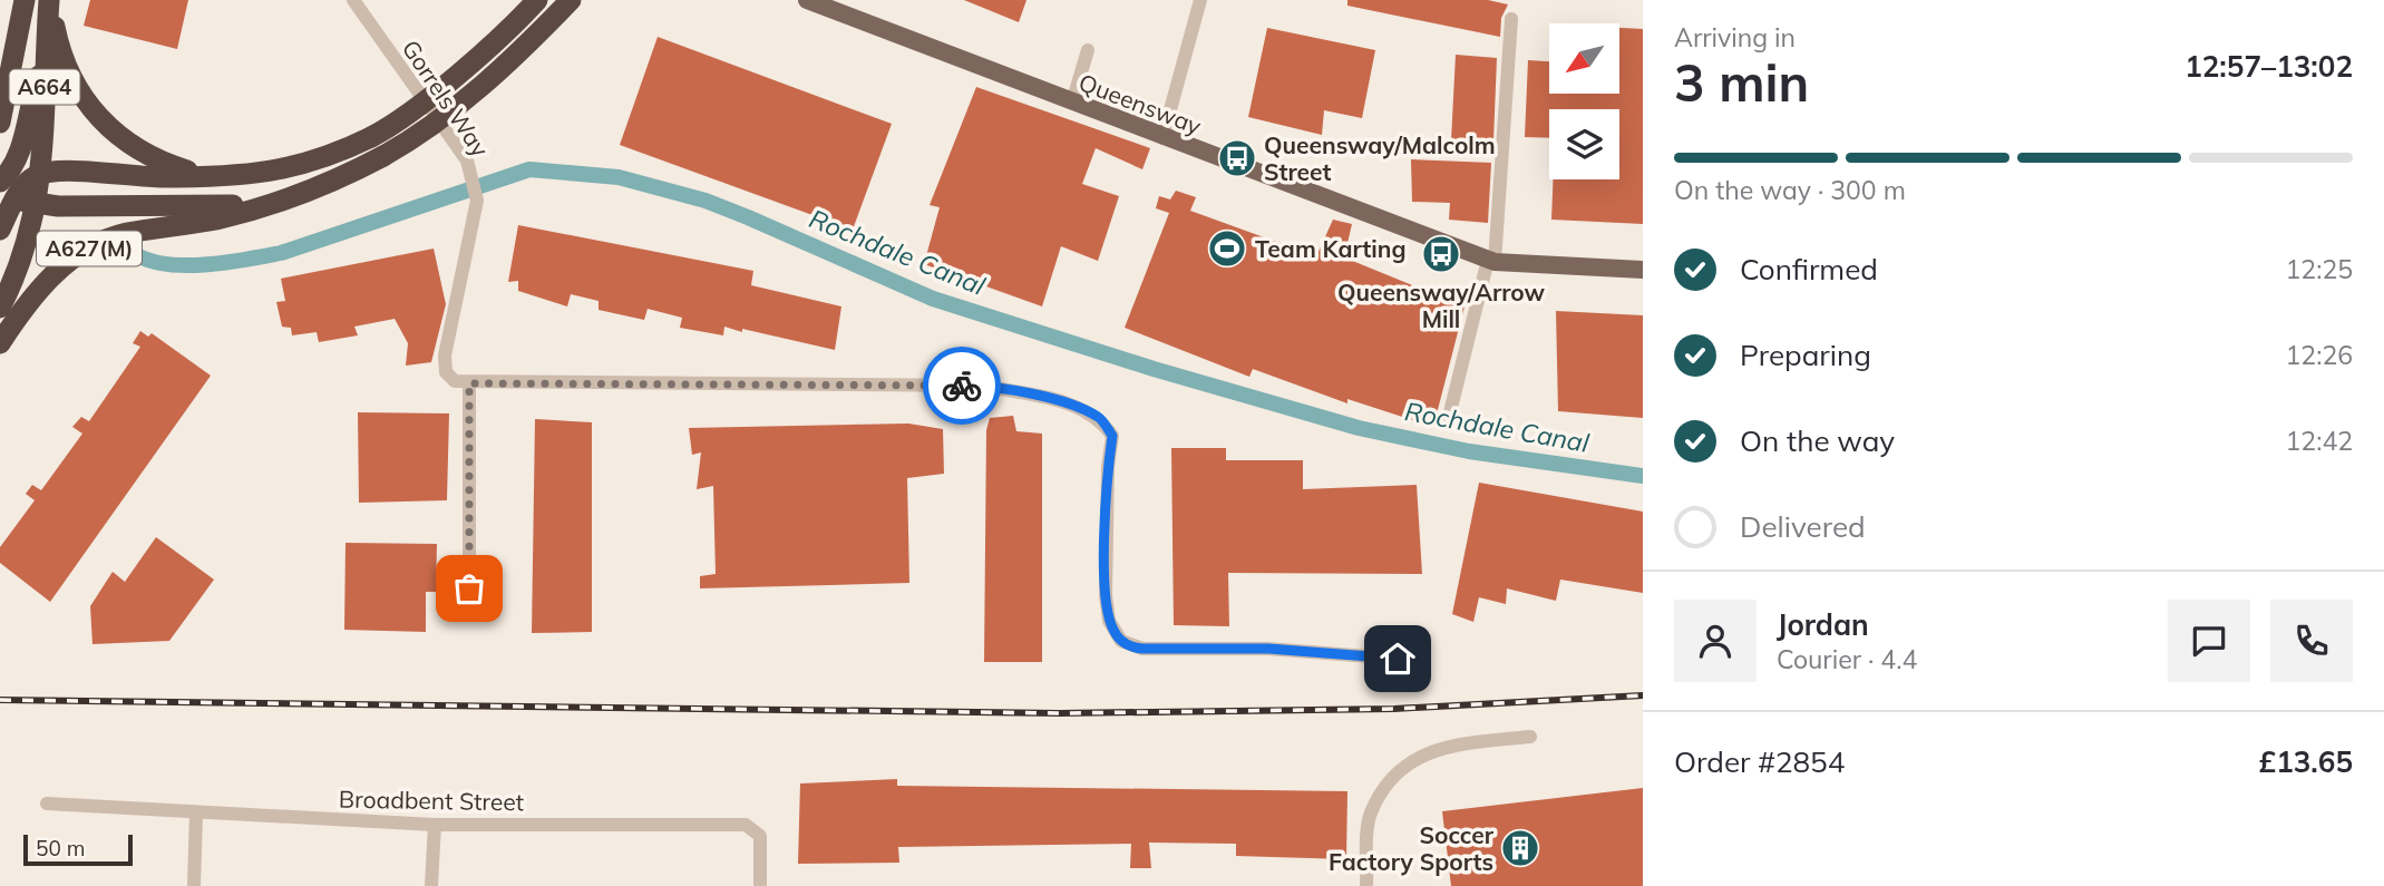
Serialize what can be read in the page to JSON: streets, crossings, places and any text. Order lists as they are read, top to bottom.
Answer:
{
  "streets": {
    "highway": ["A664", "A627(M)"],
    "main road": ["Queensway"],
    "street": ["Gorrels Way", "Broadbent Street"]
  },
  "crossings": [
    ["A664", "A627(M)"]
  ],
  "water": ["Rochdale Canal"],
  "places": {
    "bus stop": ["Queensway/Malcolm Street", "Queensway/Arrow Mill"],
    "sports": ["Team Karting"],
    "building": ["Soccer Factory Sports"]
  },
  "scale_bar": "50 m",
  "north": "bottom left",
  "page": {
    "heading": ["3 min", "Arriving in", "12:57–13:02"],
    "panel": [
      "Jordan",
      "Courier · 4.4",
      "Order #2854",
      "£13.65"
    ],
    "bar": "On the way · 300 m",
    "list": [
      ["Confirmed", "12:25"],
      ["Preparing", "12:26"],
      ["On the way", "12:42"],
      "Delivered"
    ],
    "scale": "50 m"
  }
}
